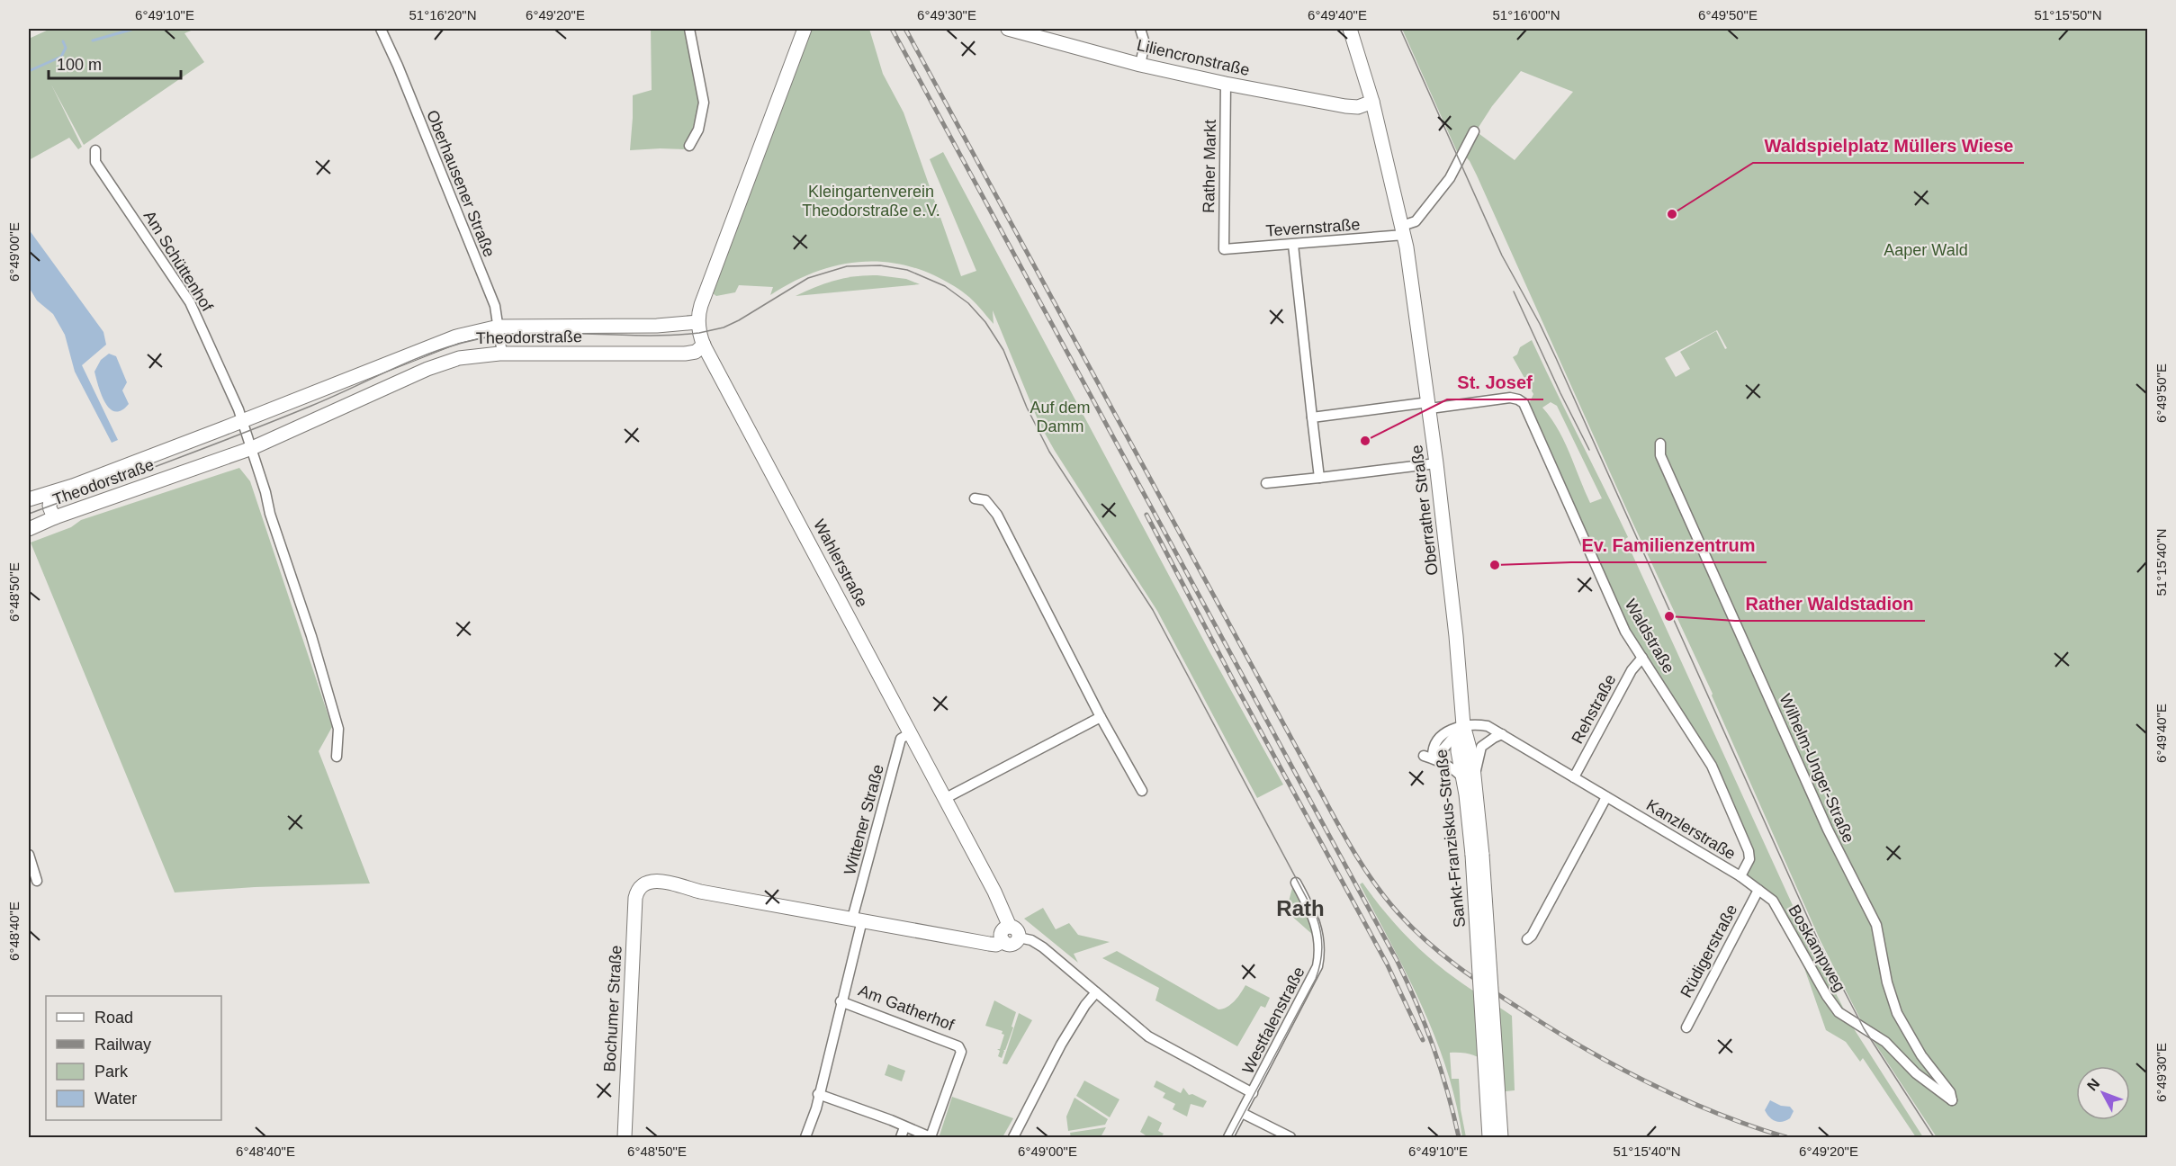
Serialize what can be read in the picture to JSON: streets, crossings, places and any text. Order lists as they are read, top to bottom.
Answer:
{
  "streets": {
    "main road": [
      "Liliencronstraße",
      "Theodorstraße",
      "Oberrather Straße",
      "Wahlerstraße",
      "Sankt-Franziskus-Straße",
      "Bochumer Straße"
    ],
    "street": [
      "Rather Markt",
      "Oberhausener Straße",
      "Tevernstraße",
      "Am Schüttenhof",
      "Waldstraße",
      "Rehstraße",
      "Wilhelm-Unger-Straße",
      "Wittener Straße",
      "Kanzlerstraße",
      "Boskampweg",
      "Rüdigerstraße",
      "Am Gatherhof",
      "Westfalenstraße"
    ]
  },
  "crossings": [
    ["Liliencronstraße", "Rather Markt"],
    ["Liliencronstraße", "Oberrather Straße"],
    ["Rather Markt", "Tevernstraße"],
    ["Oberhausener Straße", "Theodorstraße"],
    ["Tevernstraße", "Oberrather Straße"],
    ["Am Schüttenhof", "Theodorstraße"],
    ["Theodorstraße", "Wahlerstraße"],
    ["Oberrather Straße", "Waldstraße"],
    ["Oberrather Straße", "Kanzlerstraße"],
    ["Oberrather Straße", "Sankt-Franziskus-Straße"],
    ["Wahlerstraße", "Wittener Straße"],
    ["Waldstraße", "Rehstraße"],
    ["Waldstraße", "Kanzlerstraße"],
    ["Rehstraße", "Kanzlerstraße"],
    ["Wilhelm-Unger-Straße", "Boskampweg"],
    ["Wittener Straße", "Am Gatherhof"],
    ["Wittener Straße", "Bochumer Straße"],
    ["Kanzlerstraße", "Sankt-Franziskus-Straße"],
    ["Kanzlerstraße", "Boskampweg"],
    ["Kanzlerstraße", "Rüdigerstraße"],
    ["Boskampweg", "Rüdigerstraße"],
    ["Am Gatherhof", "Bochumer Straße"]
  ],
  "districts": ["Rath"],
  "parks": ["Kleingartenverein Theodorstraße e.V.", "Aaper Wald", "Auf dem Damm"],
  "places": [
    "Waldspielplatz Müllers Wiese",
    "St. Josef",
    "Ev. Familienzentrum",
    "Rather Waldstadion"
  ],
  "legend": [
    "Road",
    "Railway",
    "Park",
    "Water"
  ],
  "scale_bar": "100 m",
  "north": "top left",
  "coordinates": [
    "6°49'10\"E",
    "51°16'20\"N",
    "6°49'20\"E",
    "6°49'30\"E",
    "6°49'40\"E",
    "51°16'00\"N",
    "6°49'50\"E",
    "51°15'50\"N",
    "6°49'00\"E",
    "51°15'40\"N",
    "6°48'50\"E",
    "6°48'40\"E"
  ]
}
